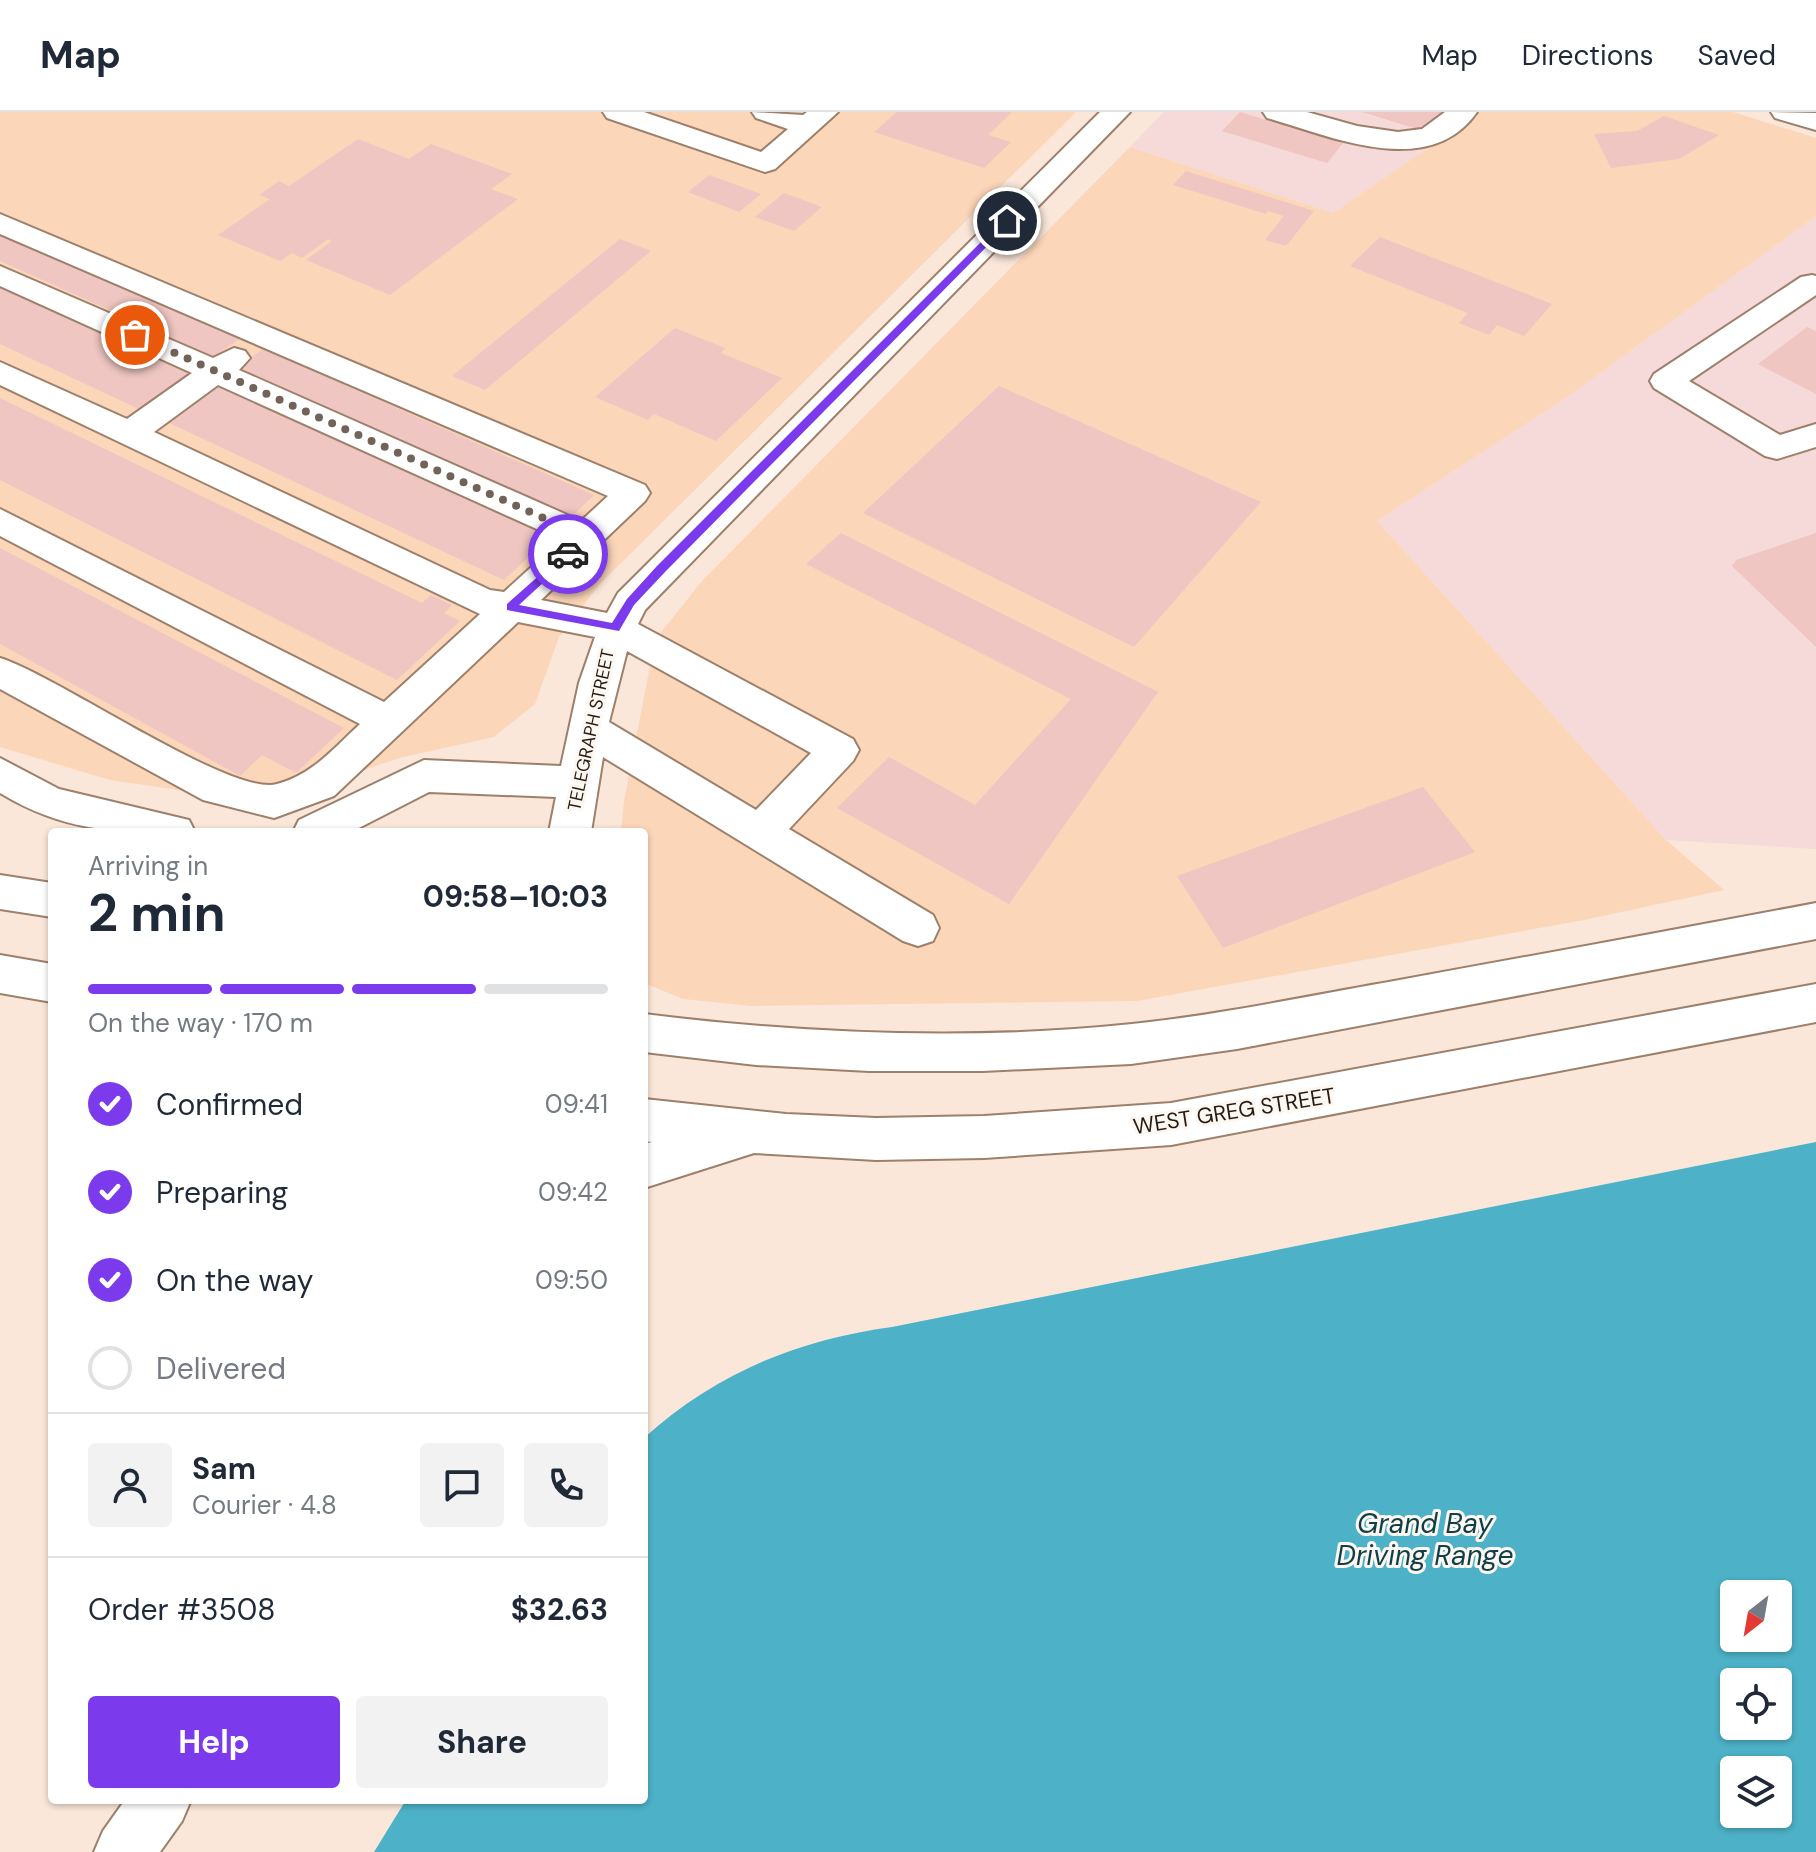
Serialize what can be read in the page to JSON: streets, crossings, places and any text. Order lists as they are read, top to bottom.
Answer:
{
  "streets": {
    "main road": ["TELEGRAPH STREET", "WEST GREG STREET"]
  },
  "water": ["Grand Bay Driving Range"],
  "north": "bottom left",
  "page": {
    "header": "Map",
    "nav": ["Map", "Directions", "Saved"],
    "heading": ["2 min", "Arriving in", "09:58–10:03"],
    "panel": [
      "Sam",
      "Courier · 4.8",
      "Order #3508",
      "$32.63"
    ],
    "bar": "On the way · 170 m",
    "list": [
      ["Confirmed", "09:41"],
      ["Preparing", "09:42"],
      ["On the way", "09:50"],
      "Delivered"
    ],
    "buttons": ["Help", "Share"]
  }
}
